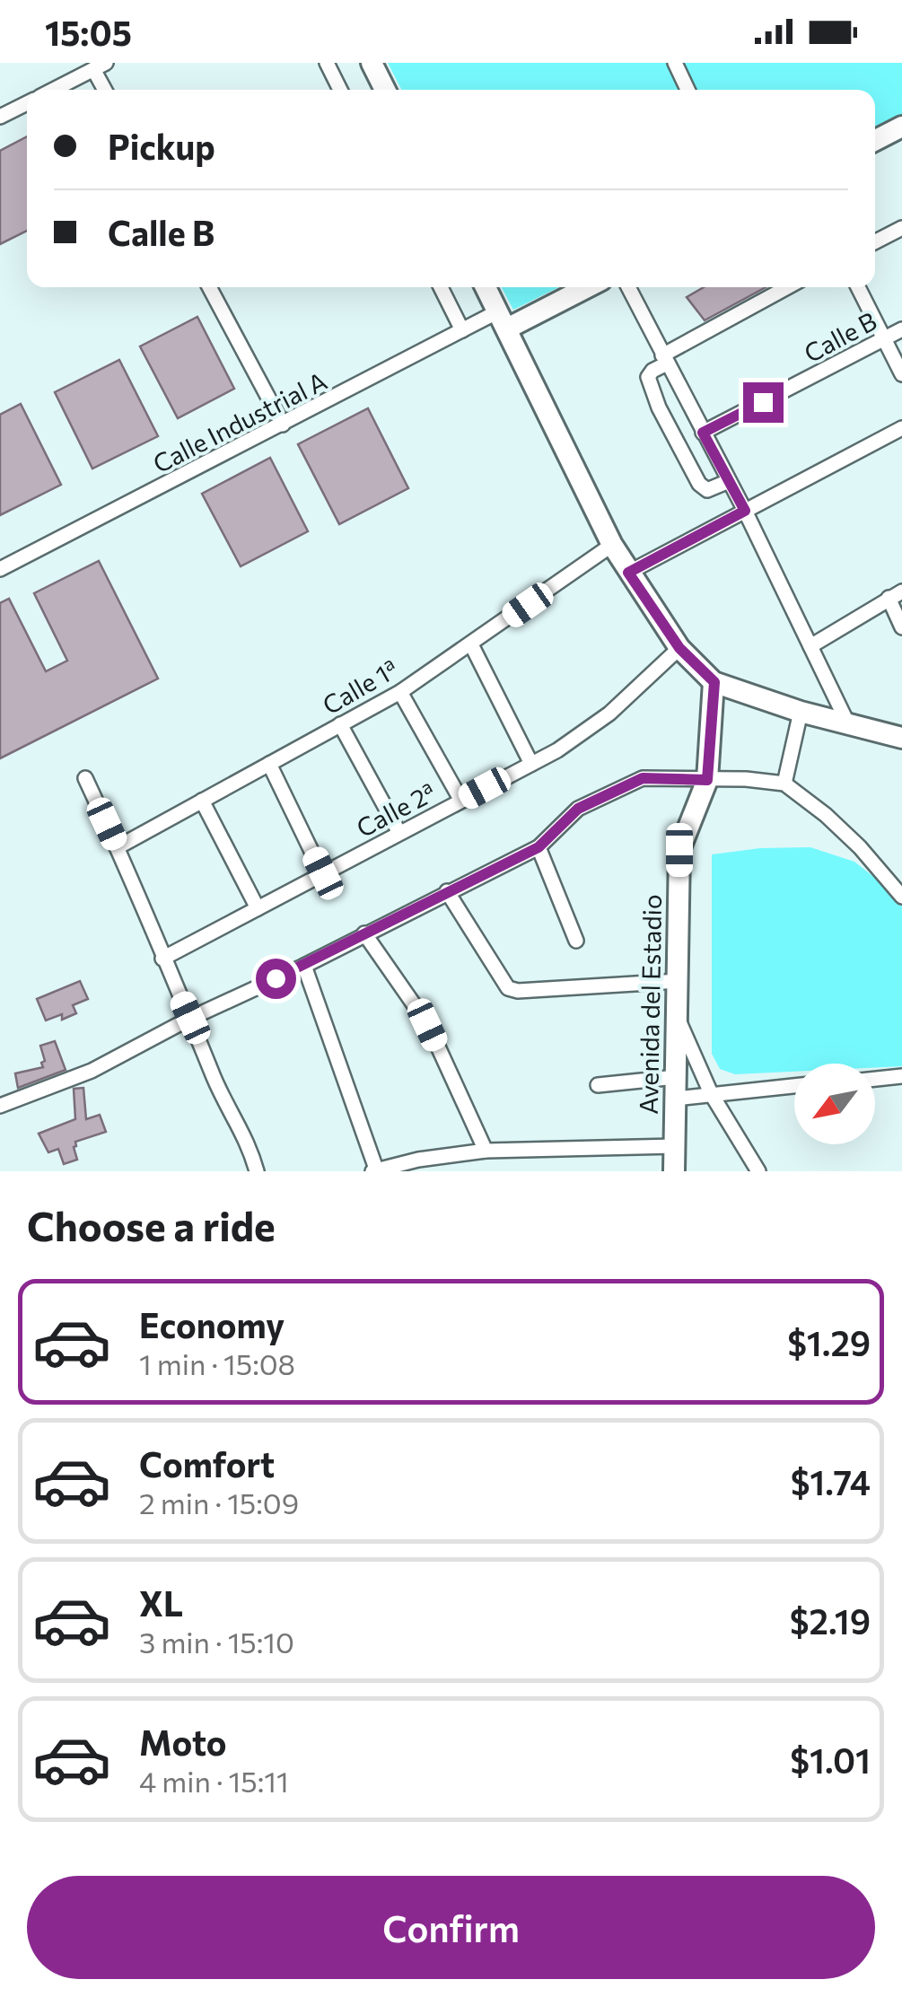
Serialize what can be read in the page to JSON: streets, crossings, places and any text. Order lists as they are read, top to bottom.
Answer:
{
  "streets": {
    "main road": ["Avenida del Estadio"],
    "street": [
      "Calle B",
      "Calle Industrial A",
      "Calle 1ª",
      "Calle 2ª"
    ]
  },
  "north": "bottom left",
  "page": {
    "status": "15:05",
    "banner": ["Pickup", "Calle B"],
    "heading": "Choose a ride",
    "list": [
      {
        "name": "Economy",
        "note": "1 min · 15:08",
        "value": "$1.29"
      },
      {
        "name": "Comfort",
        "note": "2 min · 15:09",
        "value": "$1.74"
      },
      {
        "name": "XL",
        "note": "3 min · 15:10",
        "value": "$2.19"
      },
      {
        "name": "Moto",
        "note": "4 min · 15:11",
        "value": "$1.01"
      }
    ],
    "buttons": "Confirm"
  }
}
